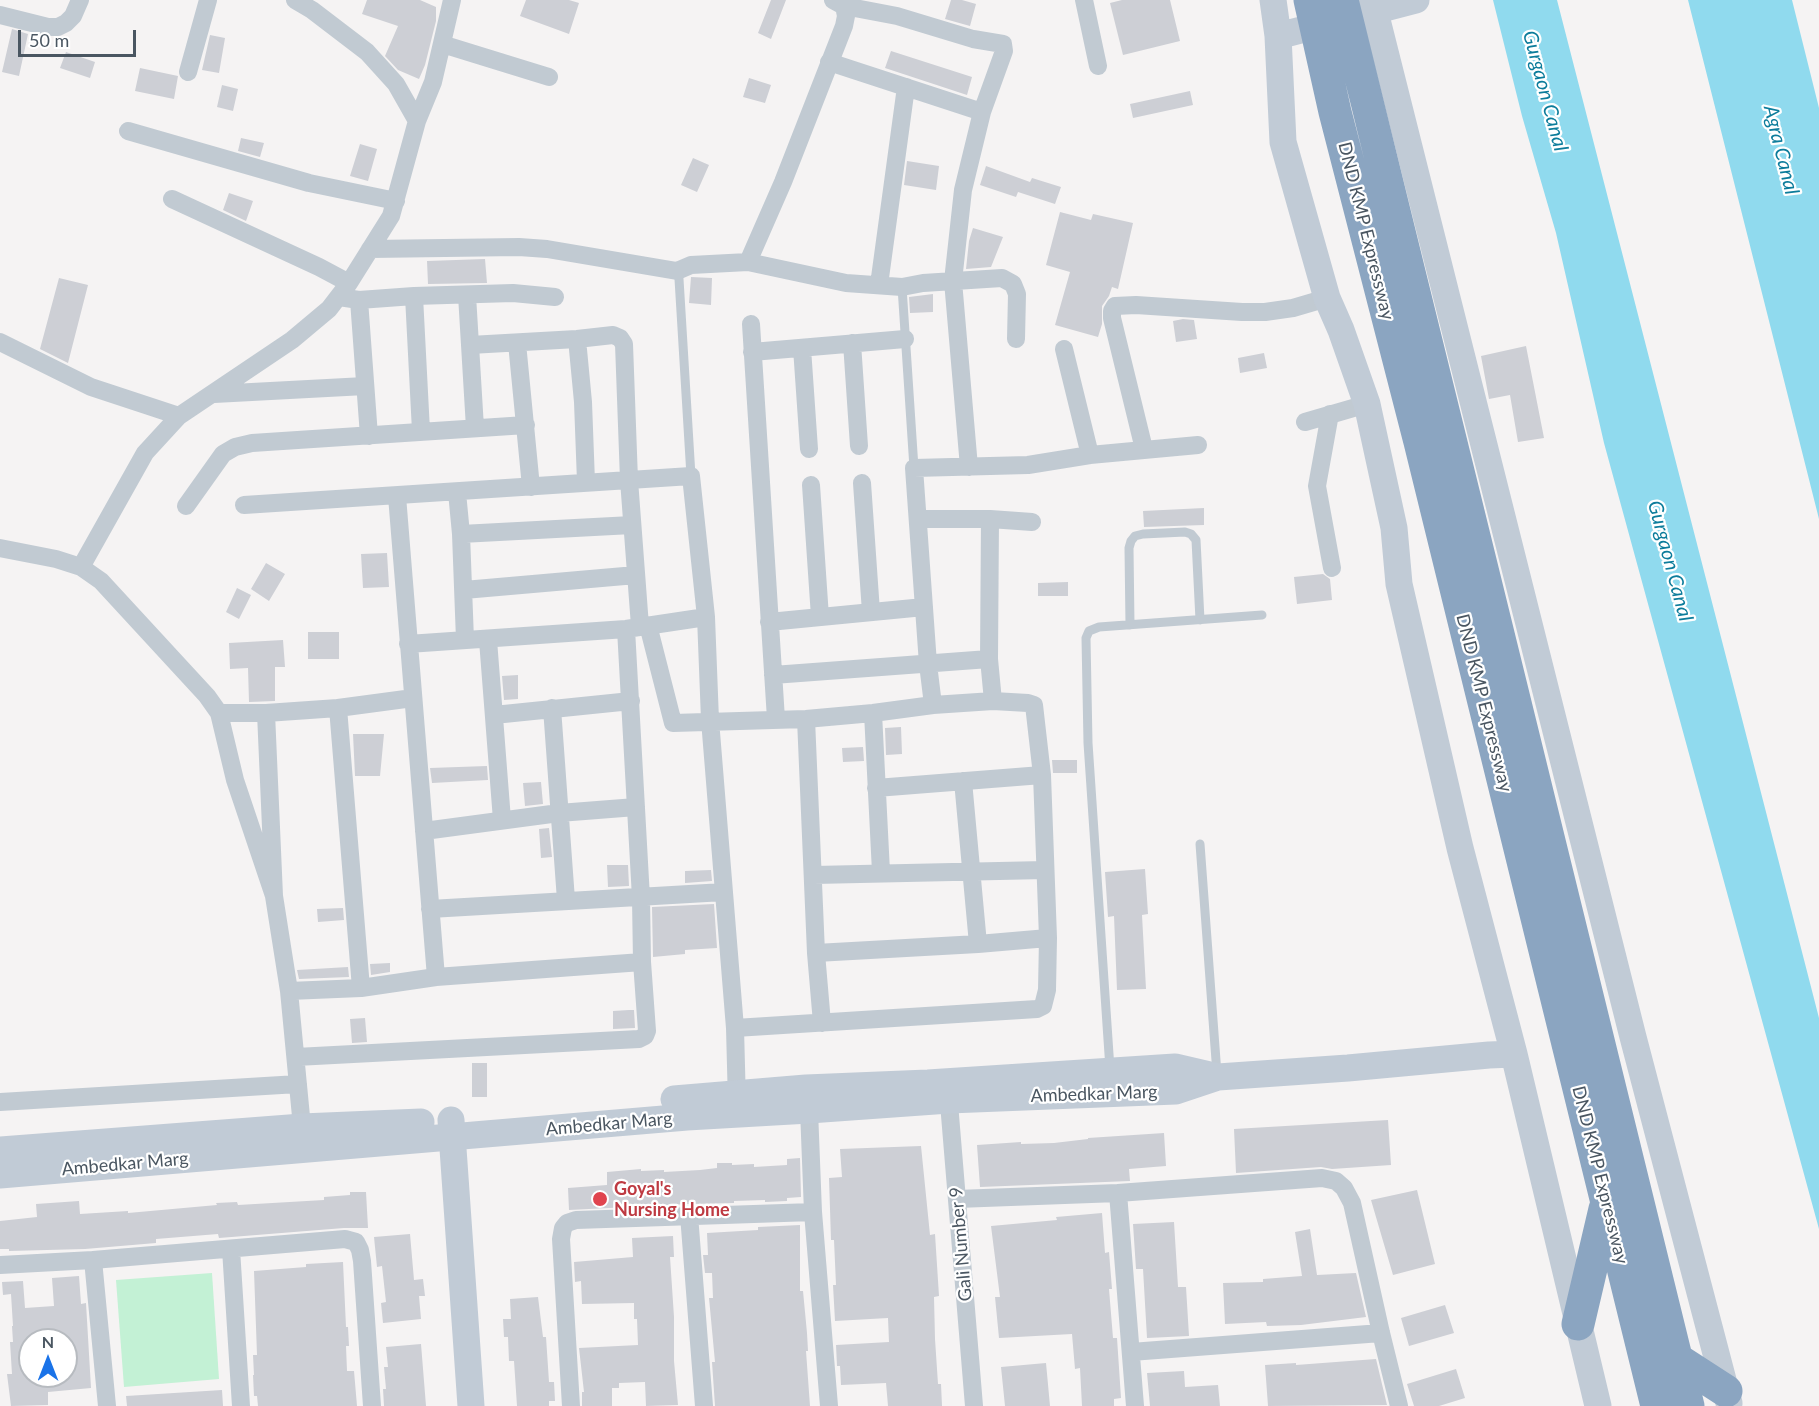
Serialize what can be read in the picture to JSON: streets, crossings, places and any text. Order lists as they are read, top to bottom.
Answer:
{
  "streets": {
    "highway": ["DND KMP Expressway"],
    "street": ["Ambedkar Marg", "Gali Number 9"]
  },
  "crossings": [
    ["Ambedkar Marg", "Gali Number 9"]
  ],
  "water": ["Gurgaon Canal", "Agra Canal"],
  "places": ["Goyal's Nursing Home"],
  "scale_bar": "50 m",
  "north": "top"
}
